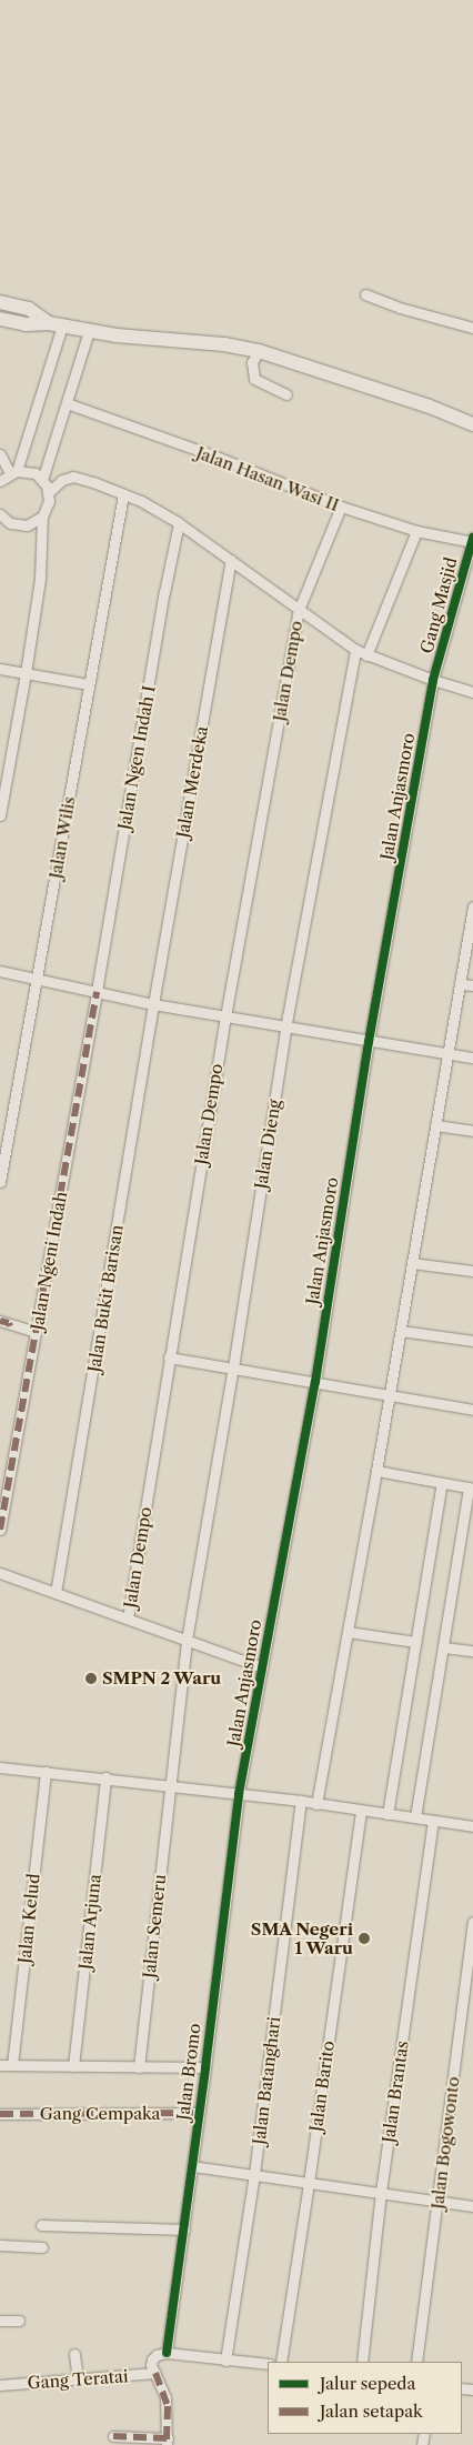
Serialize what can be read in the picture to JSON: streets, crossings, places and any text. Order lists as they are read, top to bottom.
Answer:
{
  "streets": {
    "street": [
      "Jalan Hasan Wasi II",
      "Gang Masjid",
      "Jalan Dempo",
      "Jalan Ngen Indah I",
      "Jalan Merdeka",
      "Jalan Anjasmoro",
      "Jalan Wilis",
      "Jalan Dieng",
      "Jalan Ngeni Indah",
      "Jalan Bukit Barisan",
      "Jalan Kelud",
      "Jalan Arjuna",
      "Jalan Semeru",
      "Jalan Bromo",
      "Jalan Batanghari",
      "Jalan Barito",
      "Jalan Brantas",
      "Gang Cempaka",
      "Jalan Bogowonto",
      "Gang Teratai"
    ]
  },
  "crossings": [
    ["Jalan Hasan Wasi II", "Gang Masjid"],
    ["Jalan Hasan Wasi II", "Jalan Dempo"],
    ["Gang Masjid", "Jalan Anjasmoro"],
    ["Jalan Ngen Indah I", "Jalan Ngeni Indah"],
    ["Jalan Merdeka", "Jalan Bukit Barisan"],
    ["Jalan Anjasmoro", "Jalan Bromo"],
    ["Jalan Dieng", "Jalan Semeru"],
    ["Jalan Bromo", "Gang Cempaka"]
  ],
  "places": ["SMPN 2 Waru", "SMA Negeri 1 Waru"],
  "legend": ["Jalur sepeda", "Jalan setapak"]
}
